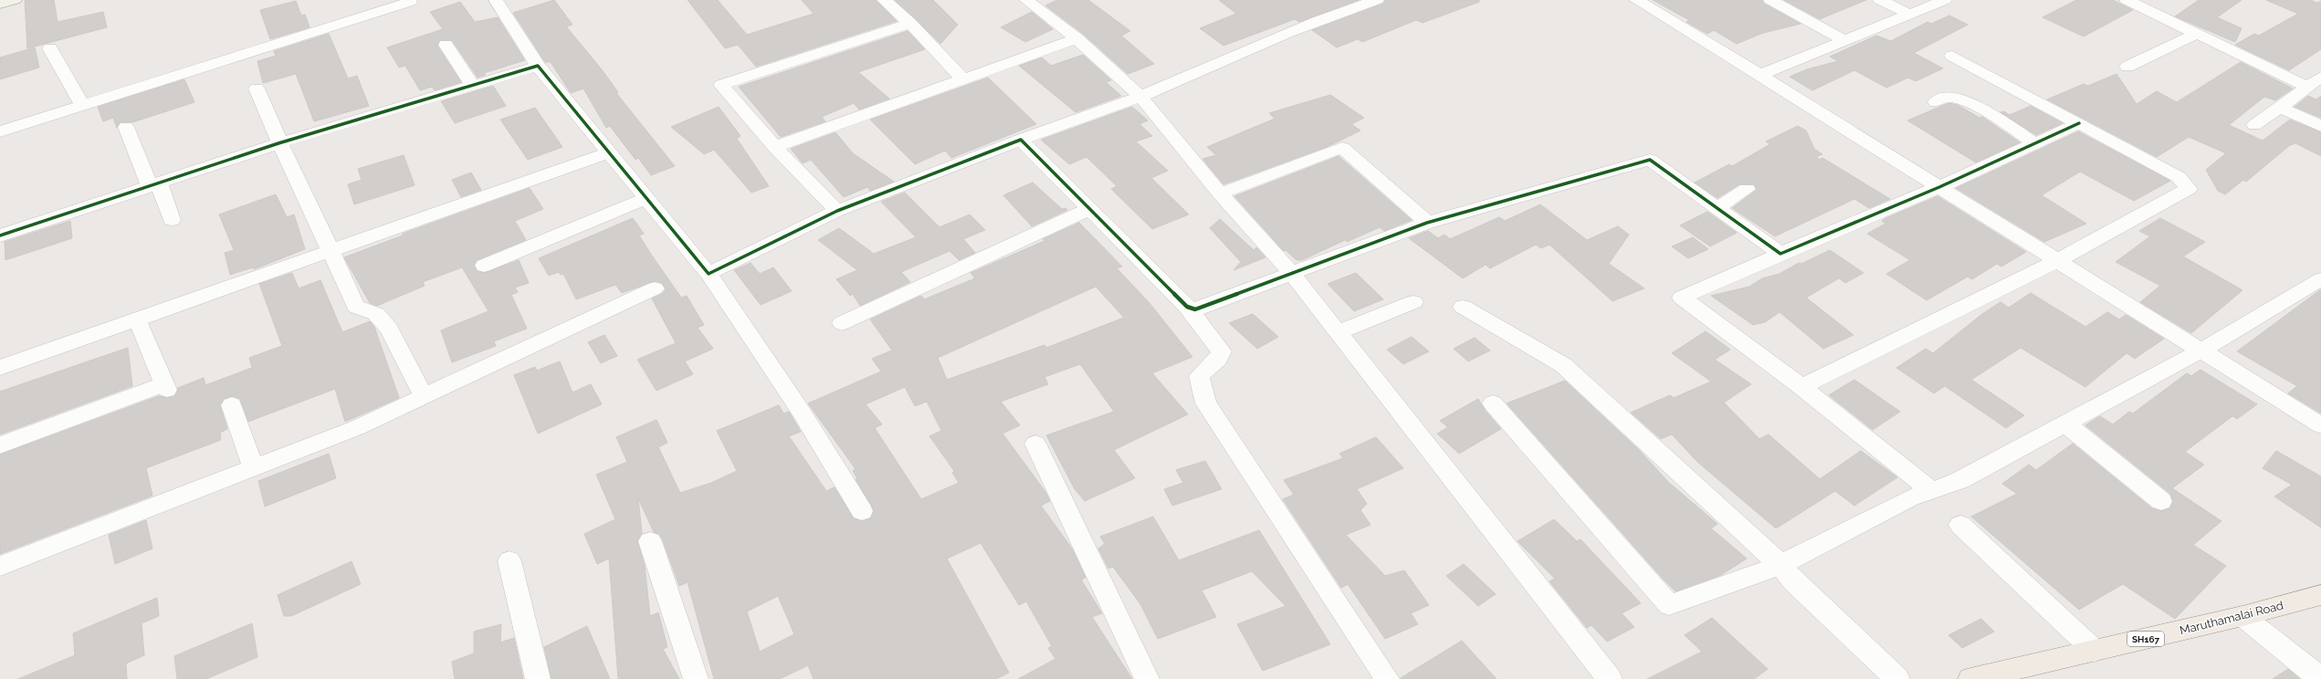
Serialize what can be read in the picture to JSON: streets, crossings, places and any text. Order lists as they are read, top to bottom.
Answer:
{
  "streets": {
    "main road": ["Maruthamalai Road", "SH167"]
  }
}
